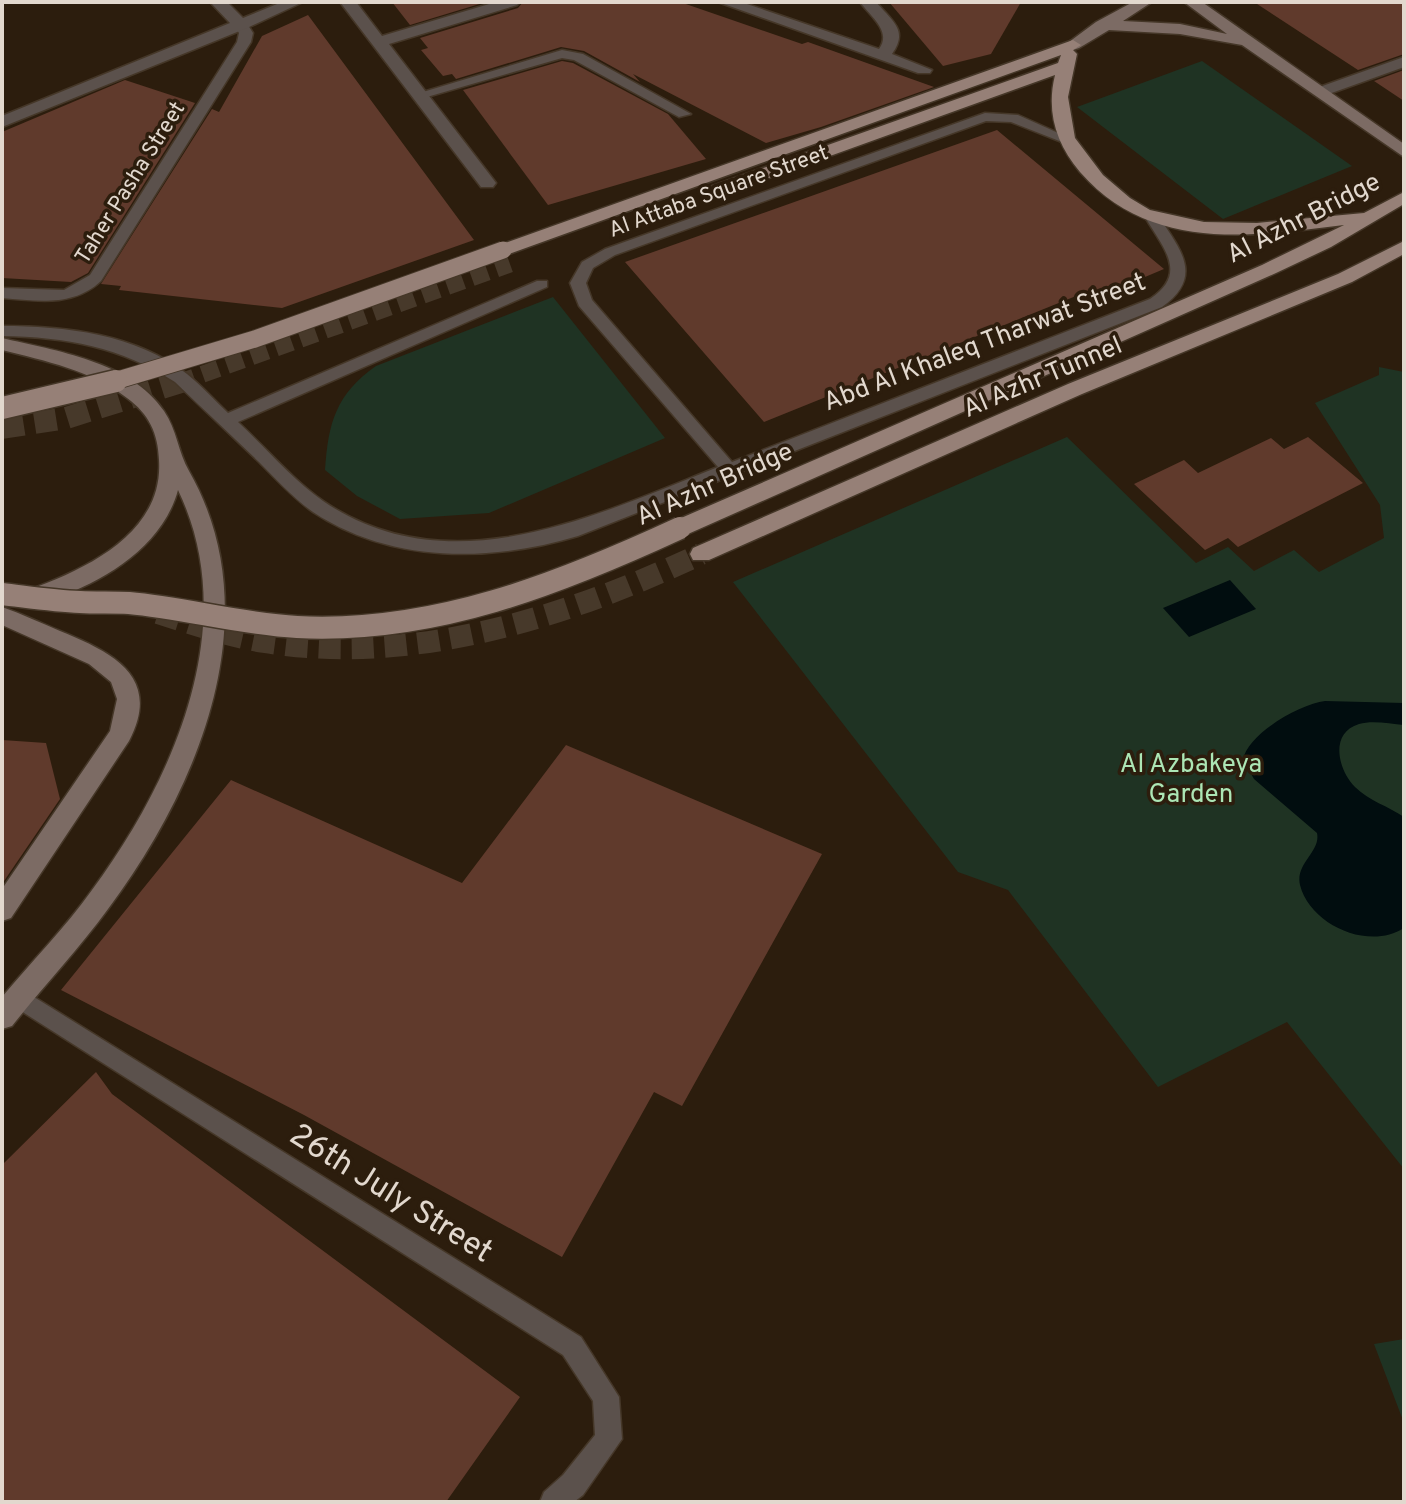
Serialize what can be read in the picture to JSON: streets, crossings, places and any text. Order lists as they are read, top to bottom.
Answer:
{
  "streets": {
    "main road": ["Al Azhr Bridge", "Al Azhr Tunnel"],
    "lane": [
      "Taher Pasha Street",
      "Al Attaba Square Street",
      "Abd Al Khaleq Tharwat Street",
      "26th July Street"
    ]
  },
  "crossings": [
    ["Al Attaba Square Street", "Abd Al Khaleq Tharwat Street"]
  ],
  "parks": ["Al Azbakeya Garden"]
}
